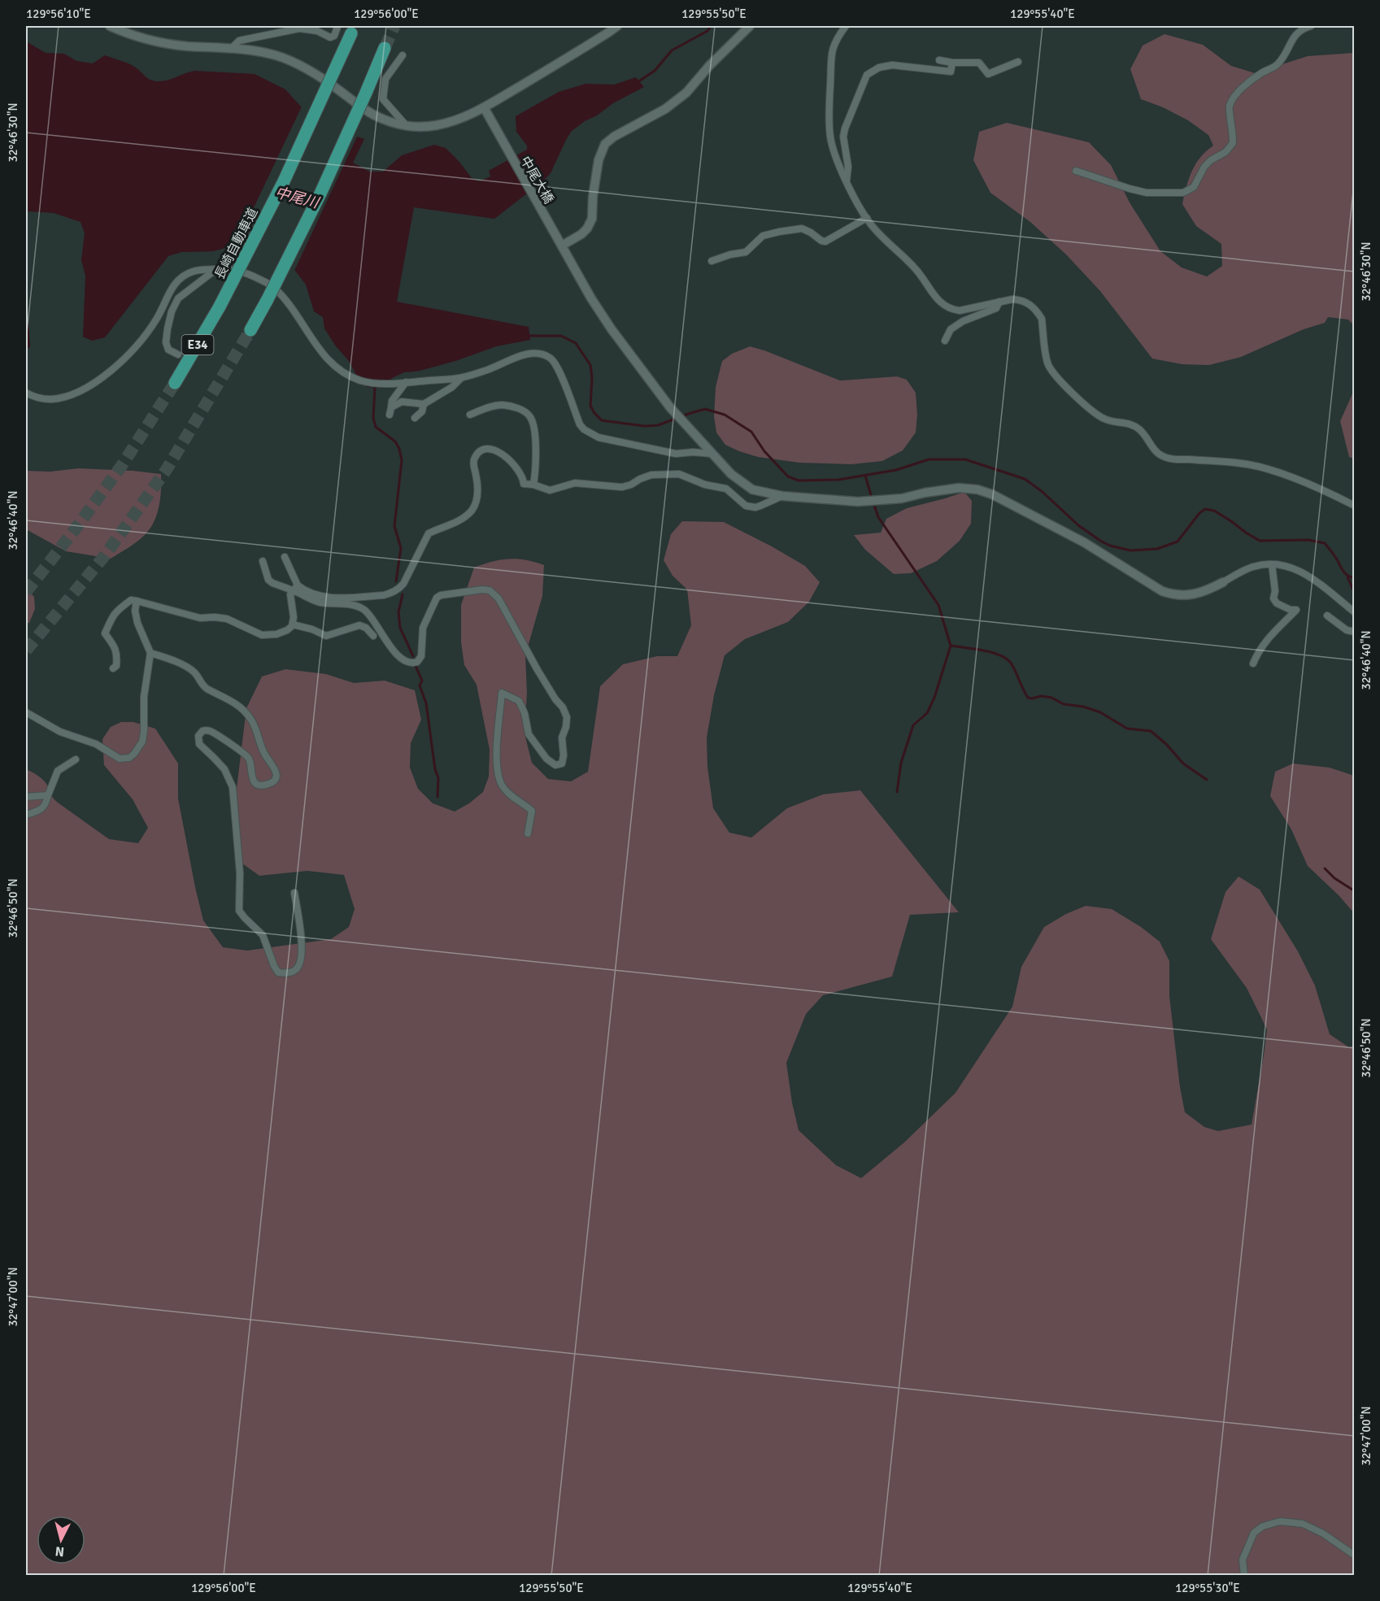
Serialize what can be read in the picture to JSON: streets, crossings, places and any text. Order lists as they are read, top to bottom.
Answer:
{
  "streets": {
    "highway": ["長崎自動車道", "E34"],
    "street": ["中尾大橋"]
  },
  "water": ["中尾川"],
  "north": "bottom",
  "coordinates": [
    "129°56'10\"E",
    "129°56'00\"E",
    "129°55'50\"E",
    "129°55'40\"E",
    "32°46'30\"N",
    "32°46'40\"N",
    "32°46'50\"N",
    "32°47'00\"N",
    "129°55'30\"E"
  ]
}
